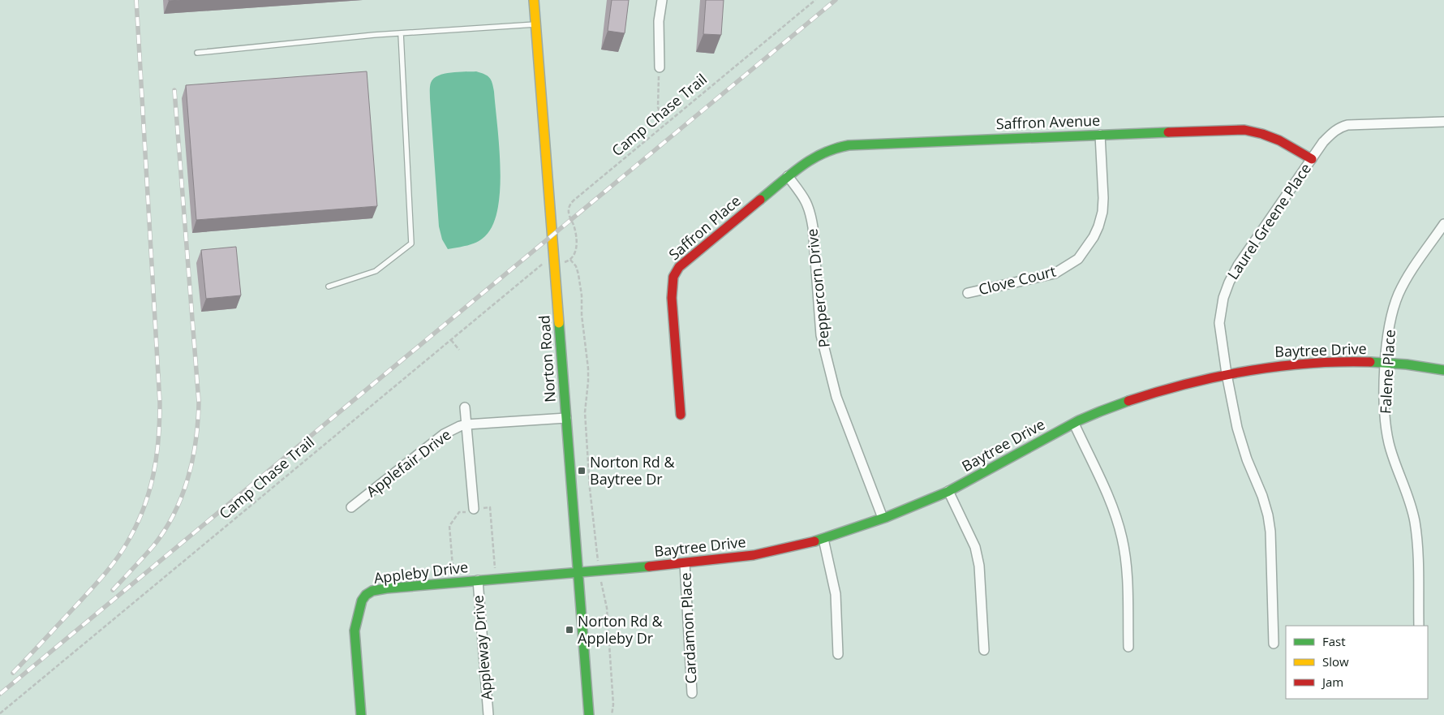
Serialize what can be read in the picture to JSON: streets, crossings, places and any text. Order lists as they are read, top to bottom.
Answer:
{
  "streets": {
    "street": [
      "Saffron Avenue",
      "Laurel Greene Place",
      "Saffron Place",
      "Clove Court",
      "Peppercorn Drive",
      "Baytree Drive",
      "Norton Road",
      "Falene Place",
      "Applefair Drive",
      "Appleby Drive",
      "Cardamon Place",
      "Appleway Drive"
    ],
    "path": ["Camp Chase Trail"]
  },
  "crossings": [
    ["Saffron Avenue", "Laurel Greene Place"],
    ["Saffron Avenue", "Saffron Place"],
    ["Saffron Avenue", "Clove Court"],
    ["Saffron Avenue", "Peppercorn Drive"],
    ["Laurel Greene Place", "Baytree Drive"],
    ["Saffron Place", "Peppercorn Drive"],
    ["Peppercorn Drive", "Baytree Drive"],
    ["Baytree Drive", "Norton Road"],
    ["Baytree Drive", "Falene Place"],
    ["Baytree Drive", "Appleby Drive"],
    ["Baytree Drive", "Cardamon Place"],
    ["Norton Road", "Applefair Drive"],
    ["Norton Road", "Appleby Drive"],
    ["Appleby Drive", "Appleway Drive"]
  ],
  "places": {
    "transit": ["Norton Rd & Baytree Dr", "Norton Rd & Appleby Dr"]
  },
  "legend": ["Fast", "Slow", "Jam"]
}
